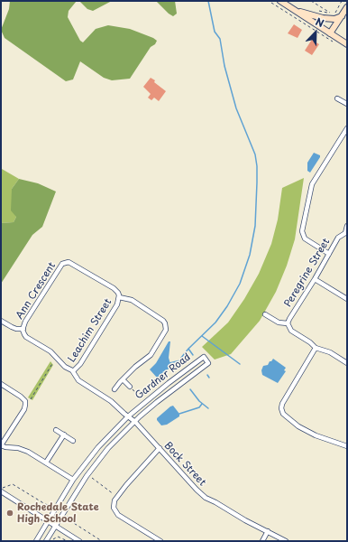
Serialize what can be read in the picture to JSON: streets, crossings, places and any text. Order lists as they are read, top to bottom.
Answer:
{
  "streets": {
    "street": [
      "Peregrine Street",
      "Ann Crescent",
      "Leachim Street",
      "Gardner Road",
      "Bock Street"
    ]
  },
  "crossings": [
    ["Ann Crescent", "Leachim Street"],
    ["Ann Crescent", "Bock Street"],
    ["Leachim Street", "Bock Street"],
    ["Gardner Road", "Bock Street"]
  ],
  "places": ["Rochedale State High School"],
  "north": "top right"
}
